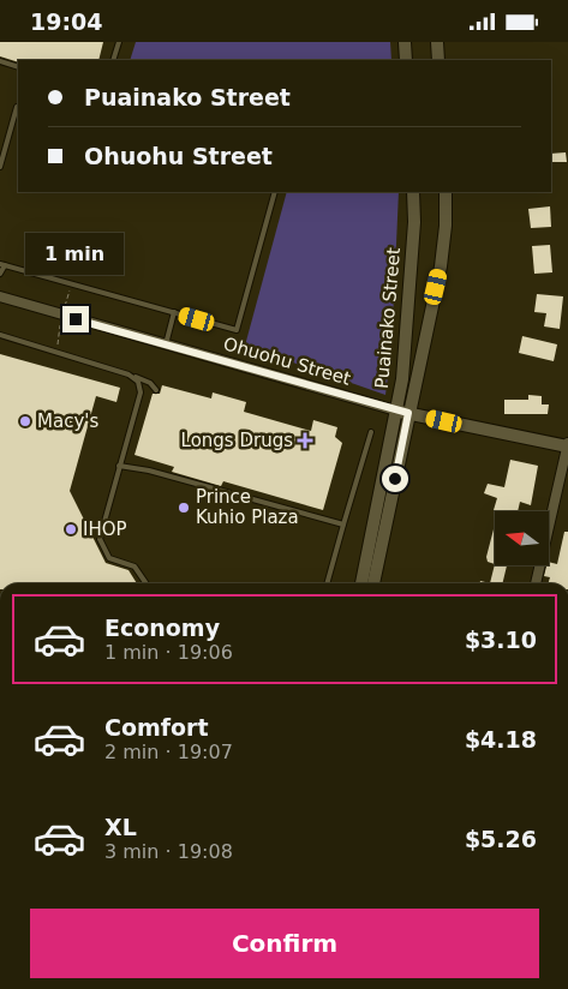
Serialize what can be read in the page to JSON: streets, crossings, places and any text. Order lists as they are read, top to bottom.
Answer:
{
  "streets": {
    "street": ["Puainako Street", "Ohuohu Street"]
  },
  "crossings": [
    ["Puainako Street", "Ohuohu Street"]
  ],
  "places": {
    "other": ["Macy's", "Prince Kuhio Plaza", "IHOP"],
    "health": ["Longs Drugs"]
  },
  "north": "left",
  "page": {
    "status": "19:04",
    "banner": ["Puainako Street", "Ohuohu Street"],
    "bubble": "1 min",
    "list": [
      {
        "name": "Economy",
        "note": "1 min · 19:06",
        "value": "$3.10"
      },
      {
        "name": "Comfort",
        "note": "2 min · 19:07",
        "value": "$4.18"
      },
      {
        "name": "XL",
        "note": "3 min · 19:08",
        "value": "$5.26"
      }
    ],
    "buttons": "Confirm"
  }
}
